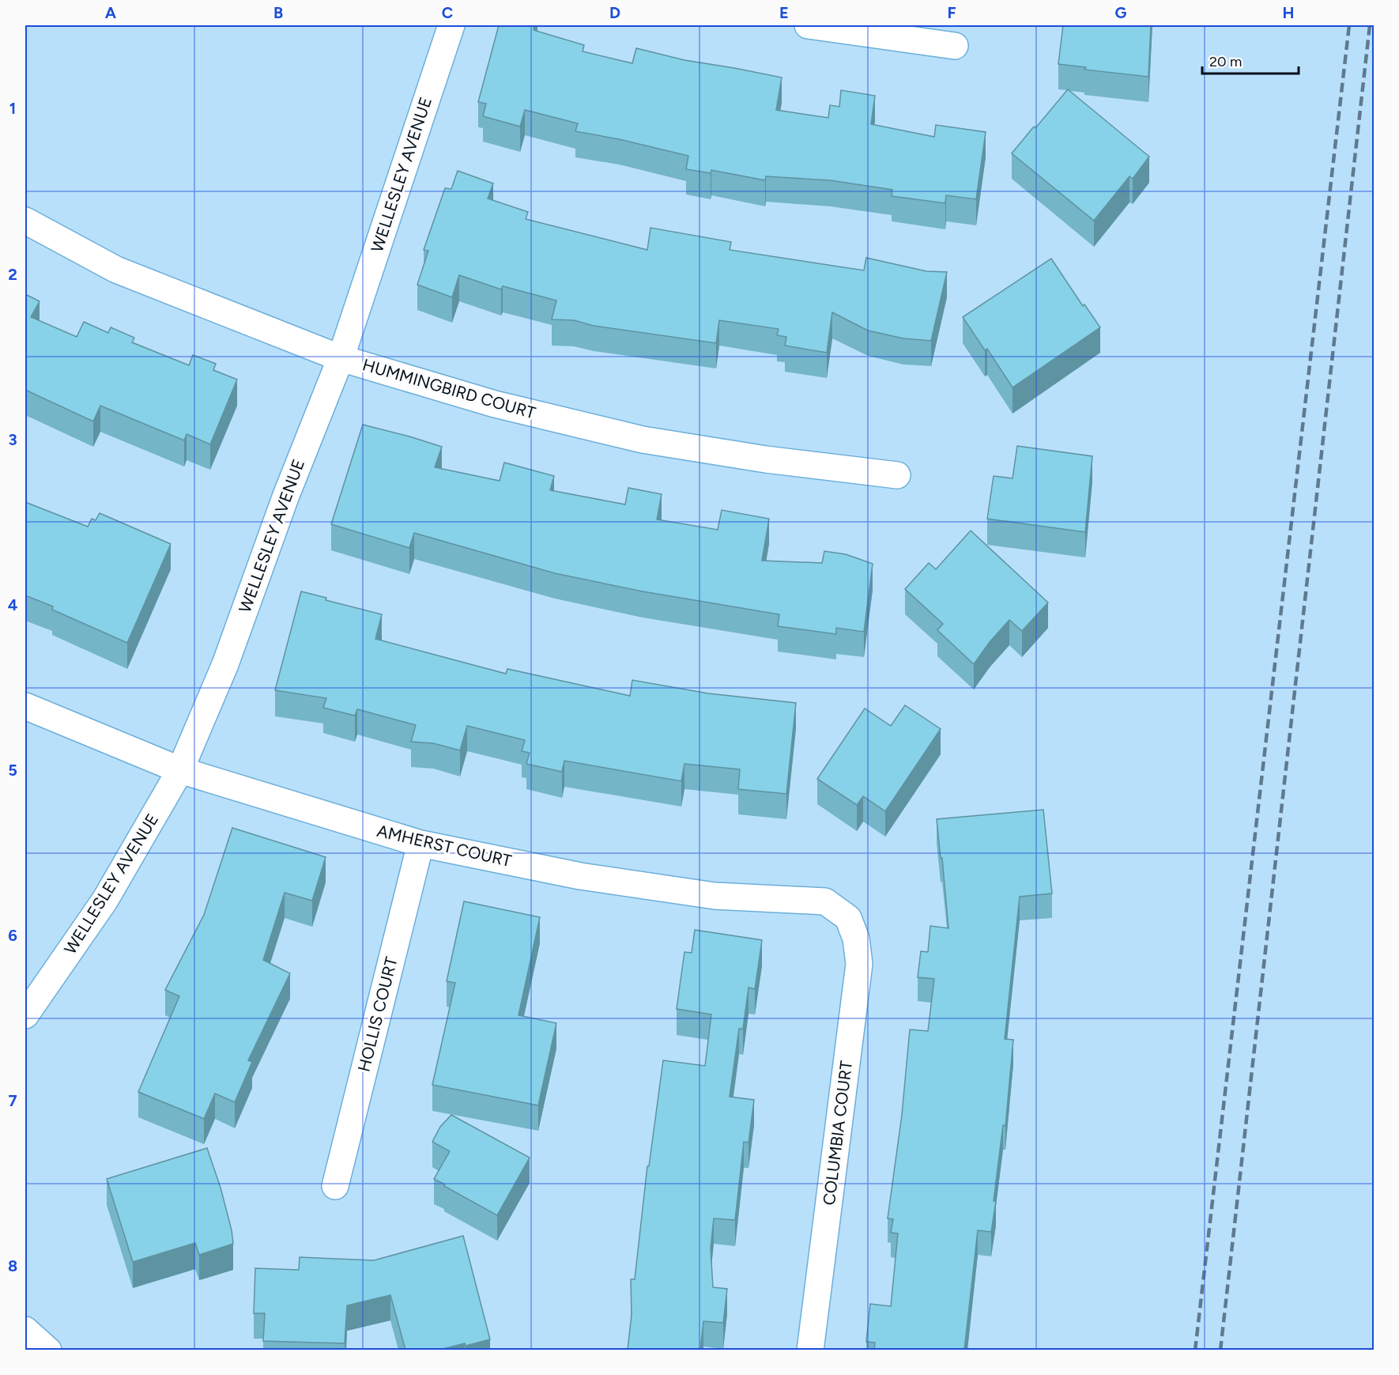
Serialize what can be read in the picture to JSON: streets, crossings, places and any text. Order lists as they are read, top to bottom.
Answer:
{
  "streets": {
    "street": [
      "WELLESLEY AVENUE",
      "HUMMINGBIRD COURT",
      "AMHERST COURT",
      "HOLLIS COURT",
      "COLUMBIA COURT"
    ]
  },
  "crossings": [
    ["WELLESLEY AVENUE", "HUMMINGBIRD COURT"],
    ["WELLESLEY AVENUE", "AMHERST COURT"],
    ["AMHERST COURT", "HOLLIS COURT"],
    ["AMHERST COURT", "COLUMBIA COURT"]
  ],
  "scale_bar": "20 m",
  "grid": {
    "columns": [
      "A",
      "B",
      "C",
      "D",
      "E",
      "F",
      "G",
      "H"
    ],
    "rows": [
      "1",
      "2",
      "3",
      "4",
      "5",
      "6",
      "7",
      "8"
    ]
  }
}
